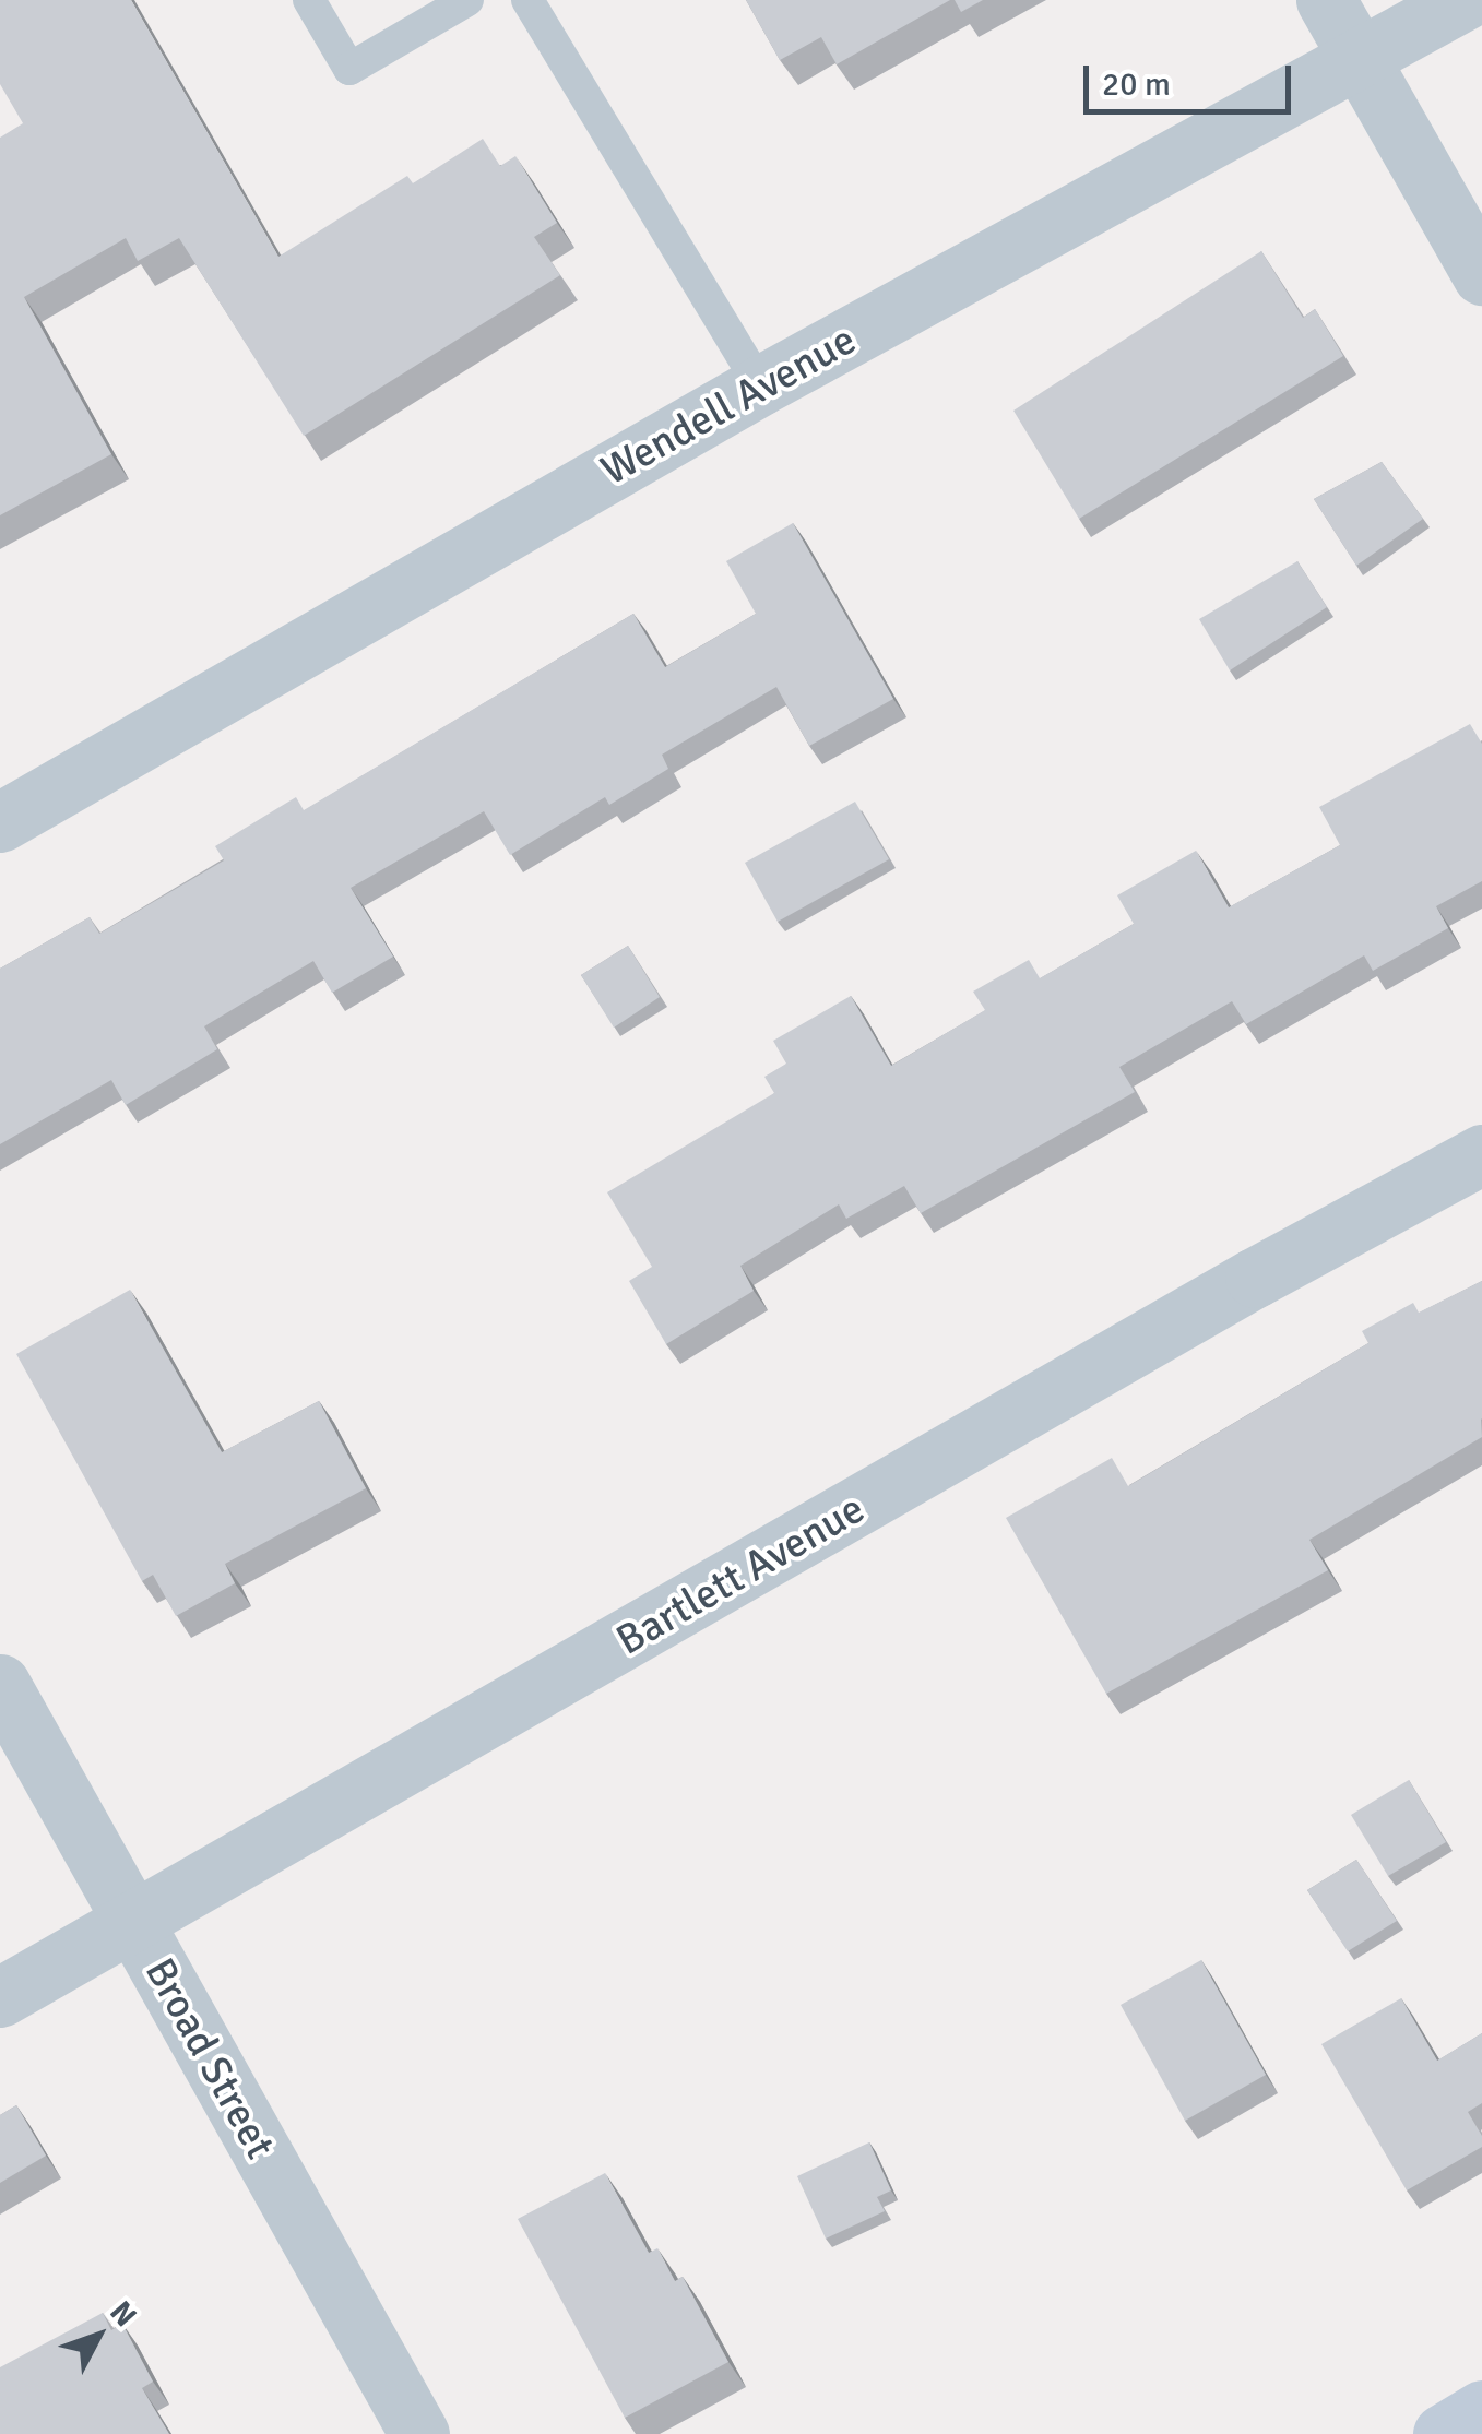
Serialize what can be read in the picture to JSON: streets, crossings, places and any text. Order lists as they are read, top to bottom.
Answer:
{
  "streets": {
    "street": ["Wendell Avenue", "Bartlett Avenue", "Broad Street"]
  },
  "crossings": [
    ["Bartlett Avenue", "Broad Street"]
  ],
  "scale_bar": "20 m",
  "north": "top right"
}
